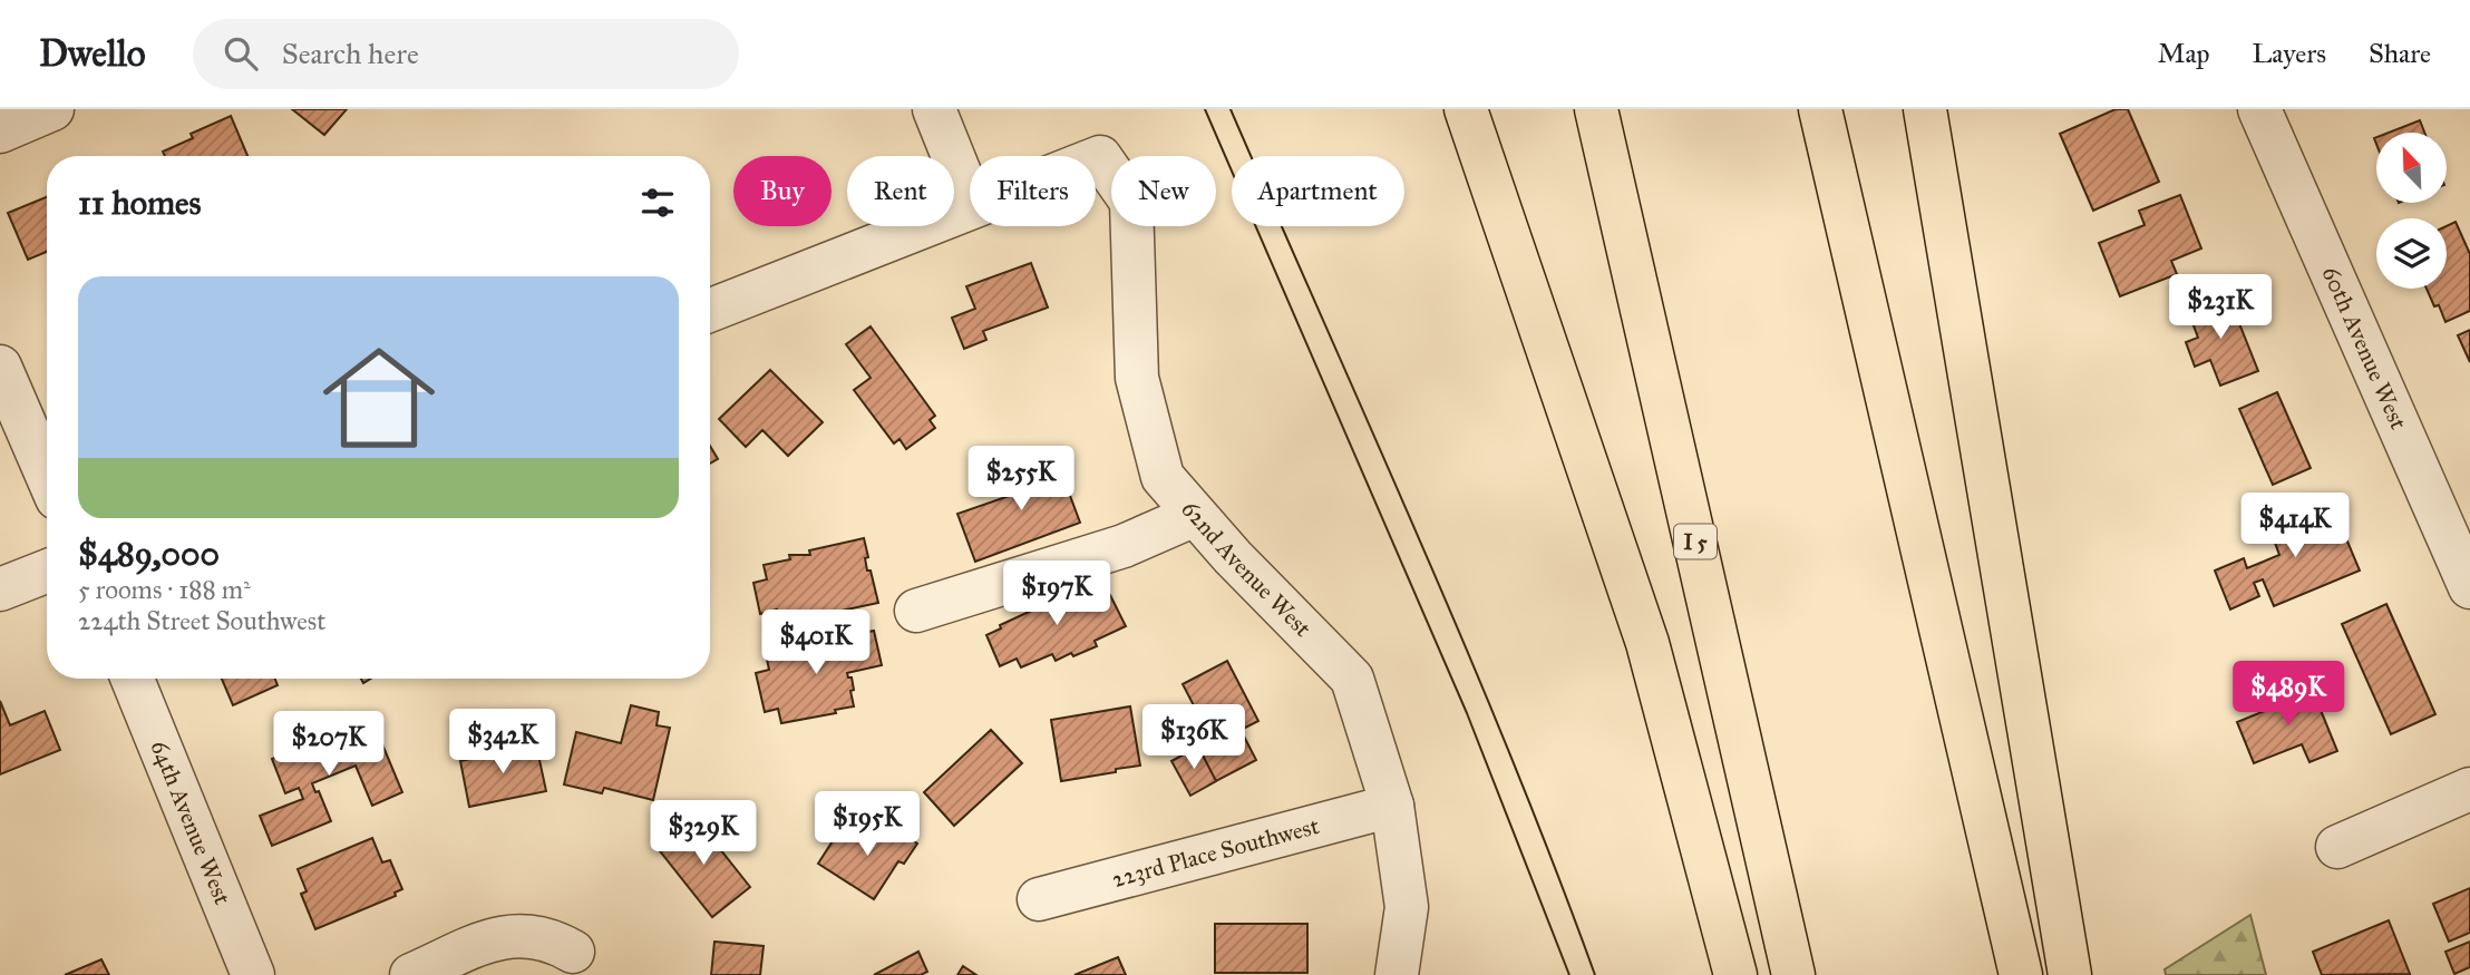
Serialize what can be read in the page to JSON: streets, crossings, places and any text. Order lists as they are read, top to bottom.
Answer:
{
  "streets": {
    "highway": ["I 5"],
    "street": [
      "60th Avenue West",
      "62nd Avenue West",
      "64th Avenue West",
      "223rd Place Southwest"
    ]
  },
  "crossings": [
    ["62nd Avenue West", "223rd Place Southwest"]
  ],
  "north": "top left",
  "page": {
    "header": "Dwello",
    "search": "Search here",
    "nav": ["Map", "Layers", "Share"],
    "chip": [
      "Buy",
      "Rent",
      "Filters",
      "New",
      "Apartment"
    ],
    "heading": "11 homes",
    "list": [
      {
        "name": "$489,000",
        "note": "5 rooms · 188 m² · 224th Street Southwest"
      }
    ],
    "price": [
      "$231K",
      "$255K",
      "$414K",
      "$197K",
      "$401K",
      "$489K",
      "$136K",
      "$342K",
      "$207K",
      "$195K",
      "$329K"
    ]
  }
}
